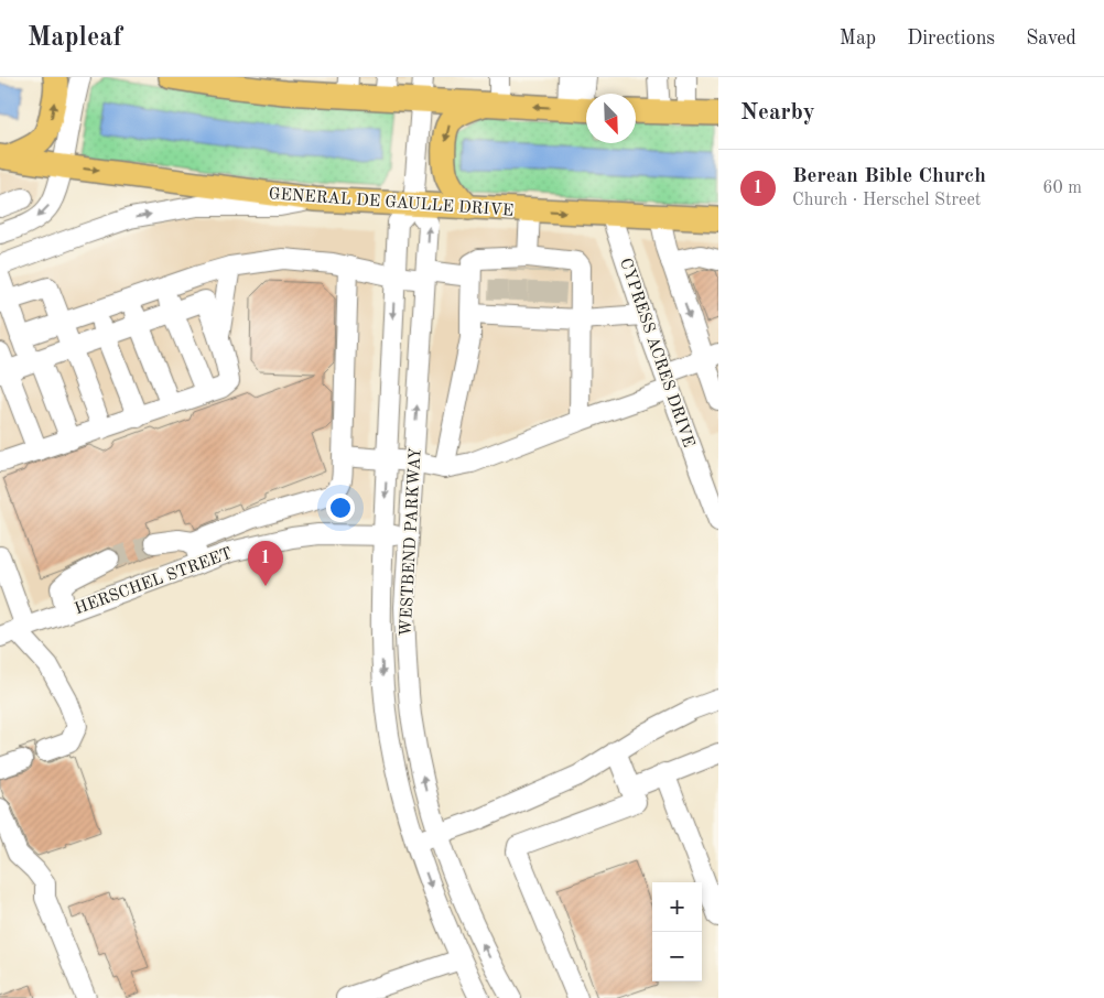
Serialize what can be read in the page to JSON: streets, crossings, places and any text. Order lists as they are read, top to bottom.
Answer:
{
  "streets": {
    "main road": ["GENERAL DE GAULLE DRIVE"],
    "street": ["CYPRESS ACRES DRIVE", "WESTBEND PARKWAY", "HERSCHEL STREET"]
  },
  "crossings": [
    ["GENERAL DE GAULLE DRIVE", "CYPRESS ACRES DRIVE"],
    ["GENERAL DE GAULLE DRIVE", "WESTBEND PARKWAY"],
    ["WESTBEND PARKWAY", "HERSCHEL STREET"]
  ],
  "north": "bottom right",
  "page": {
    "header": "Mapleaf",
    "nav": ["Map", "Directions", "Saved"],
    "heading": "Nearby",
    "list": [
      {
        "mark": "1",
        "name": "Berean Bible Church",
        "note": "Church · Herschel Street",
        "value": "60 m"
      }
    ],
    "pins": "1",
    "map_buttons": ["+", "−"]
  }
}
